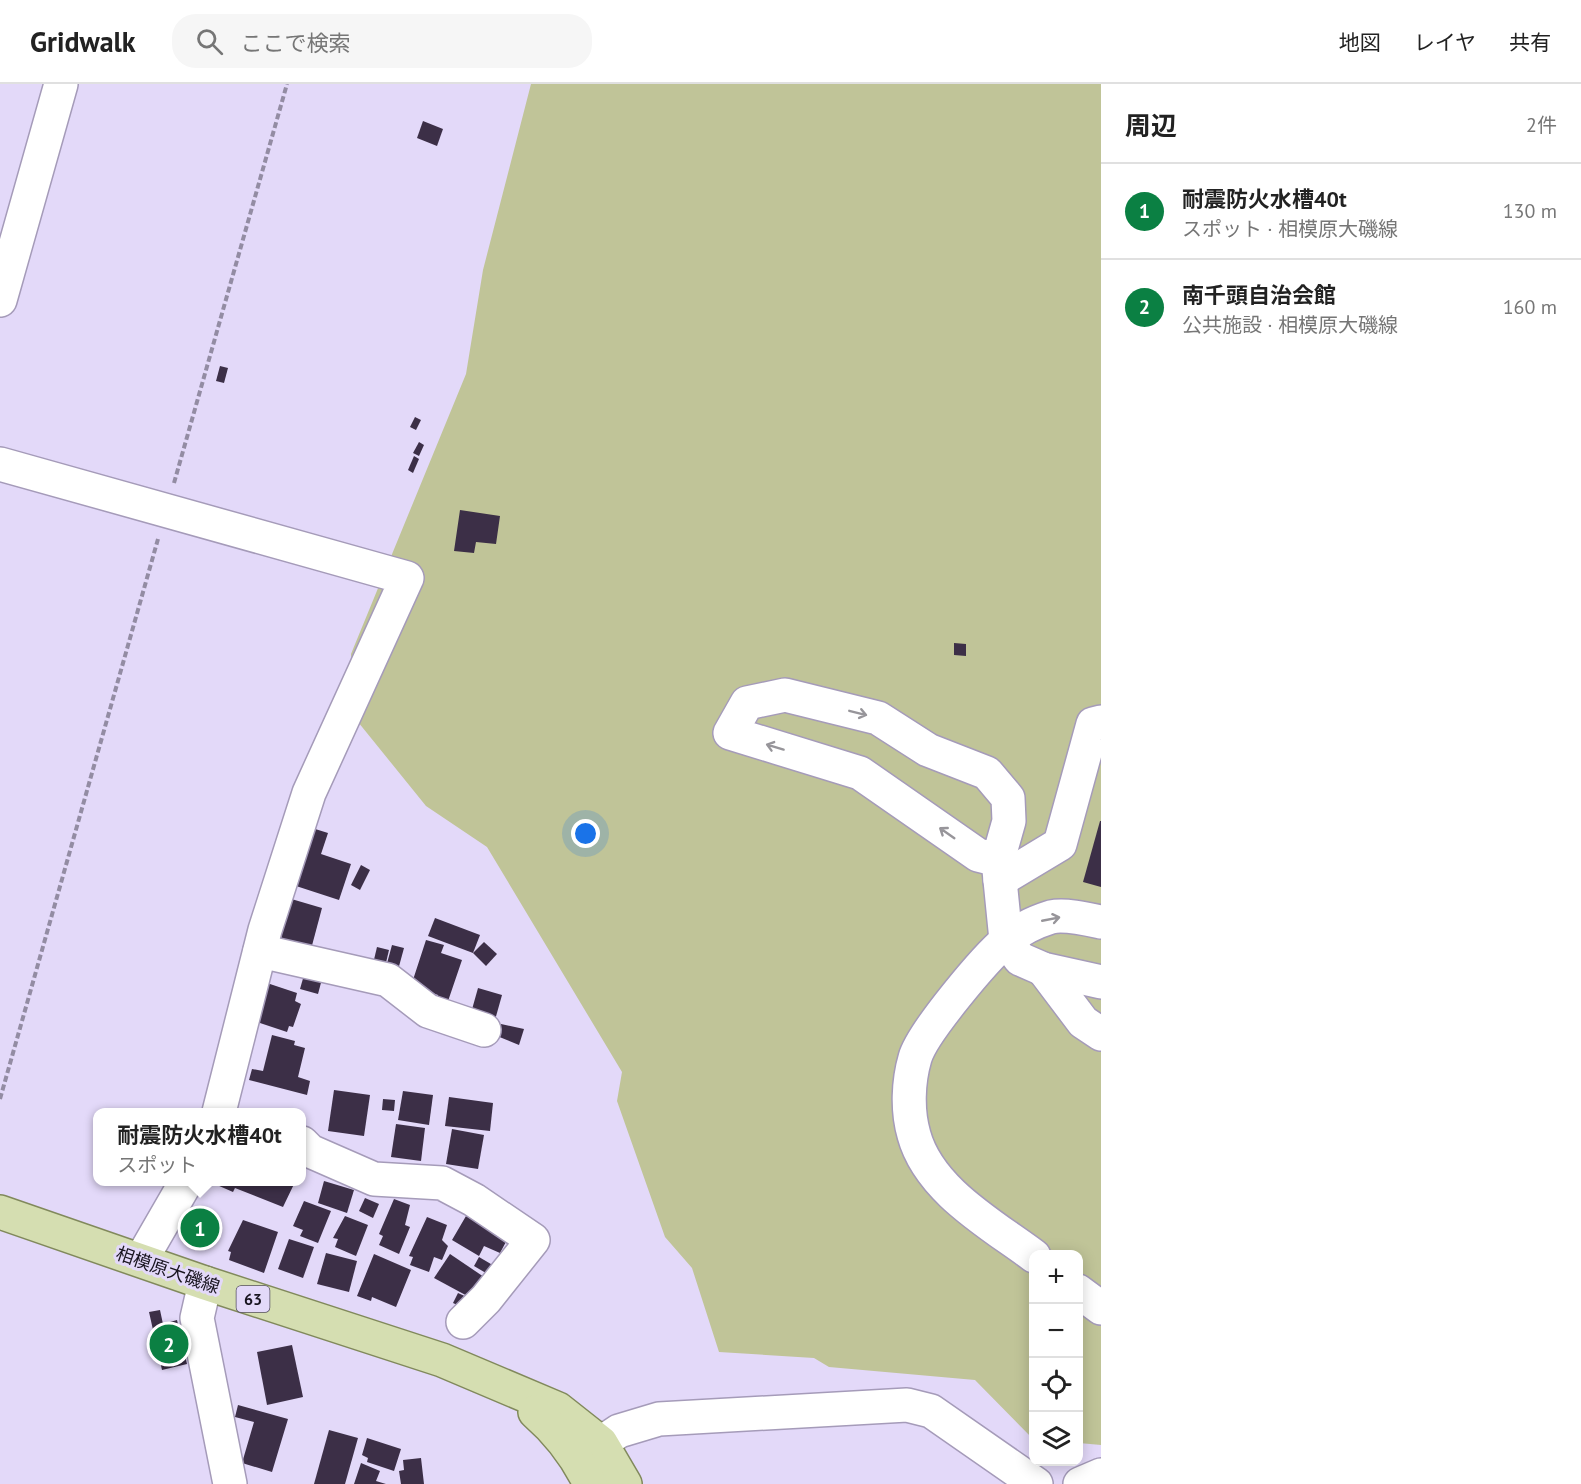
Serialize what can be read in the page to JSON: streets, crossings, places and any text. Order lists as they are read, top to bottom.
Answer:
{
  "streets": {
    "main road": ["相模原大磯線", "63"]
  },
  "page": {
    "header": "Gridwalk",
    "search": "ここで検索",
    "nav": ["地図", "レイヤ", "共有"],
    "heading": ["周辺", "2件"],
    "list": [
      {
        "mark": "1",
        "name": "耐震防火水槽40t",
        "note": "スポット · 相模原大磯線",
        "value": "130 m"
      },
      {
        "mark": "2",
        "name": "南千頭自治会館",
        "note": "公共施設 · 相模原大磯線",
        "value": "160 m"
      }
    ],
    "popup": ["耐震防火水槽40t", "スポット"],
    "pins": ["1", "2"],
    "map_buttons": ["+", "−"]
  }
}
